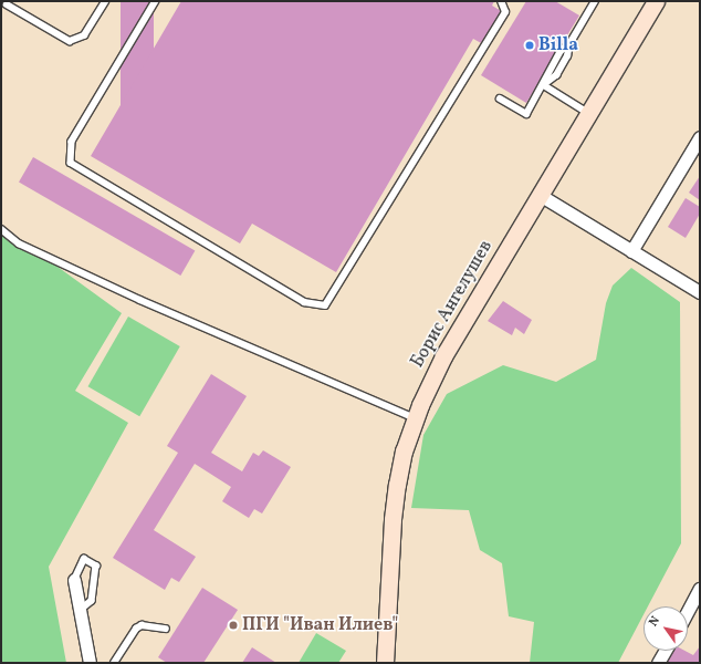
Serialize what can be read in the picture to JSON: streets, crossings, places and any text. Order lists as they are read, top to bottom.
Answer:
{
  "streets": {
    "street": ["Борис Ангелушев"]
  },
  "places": ["Billa", "ПГИ \"Иван Илиев\""],
  "north": "top left"
}
